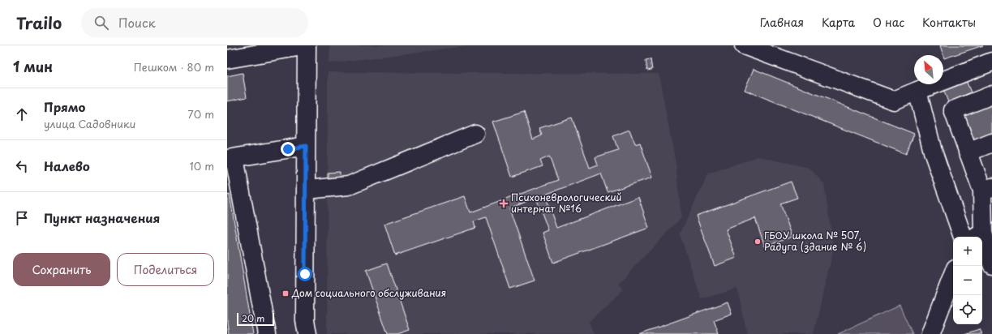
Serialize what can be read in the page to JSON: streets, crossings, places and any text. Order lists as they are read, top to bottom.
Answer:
{
  "places": {
    "health": ["Психоневрологический интернат №16"],
    "other": ["ГБОУ школа № 507, Радуга (здание № 6)"],
    "transit": ["Дом социального обслуживания"]
  },
  "scale_bar": "20 m",
  "north": "top left",
  "page": {
    "header": "Trailo",
    "search": "Поиск",
    "nav": [
      "Главная",
      "Карта",
      "О нас",
      "Контакты"
    ],
    "heading": ["1 мин", "Пешком · 80 m"],
    "list": [
      ["Прямо", "улица Садовники", "70 m"],
      ["Налево", "10 m"],
      "Пункт назначения"
    ],
    "map_buttons": ["+", "−"],
    "buttons": ["Сохранить", "Поделиться"],
    "scale": "20 m"
  }
}
